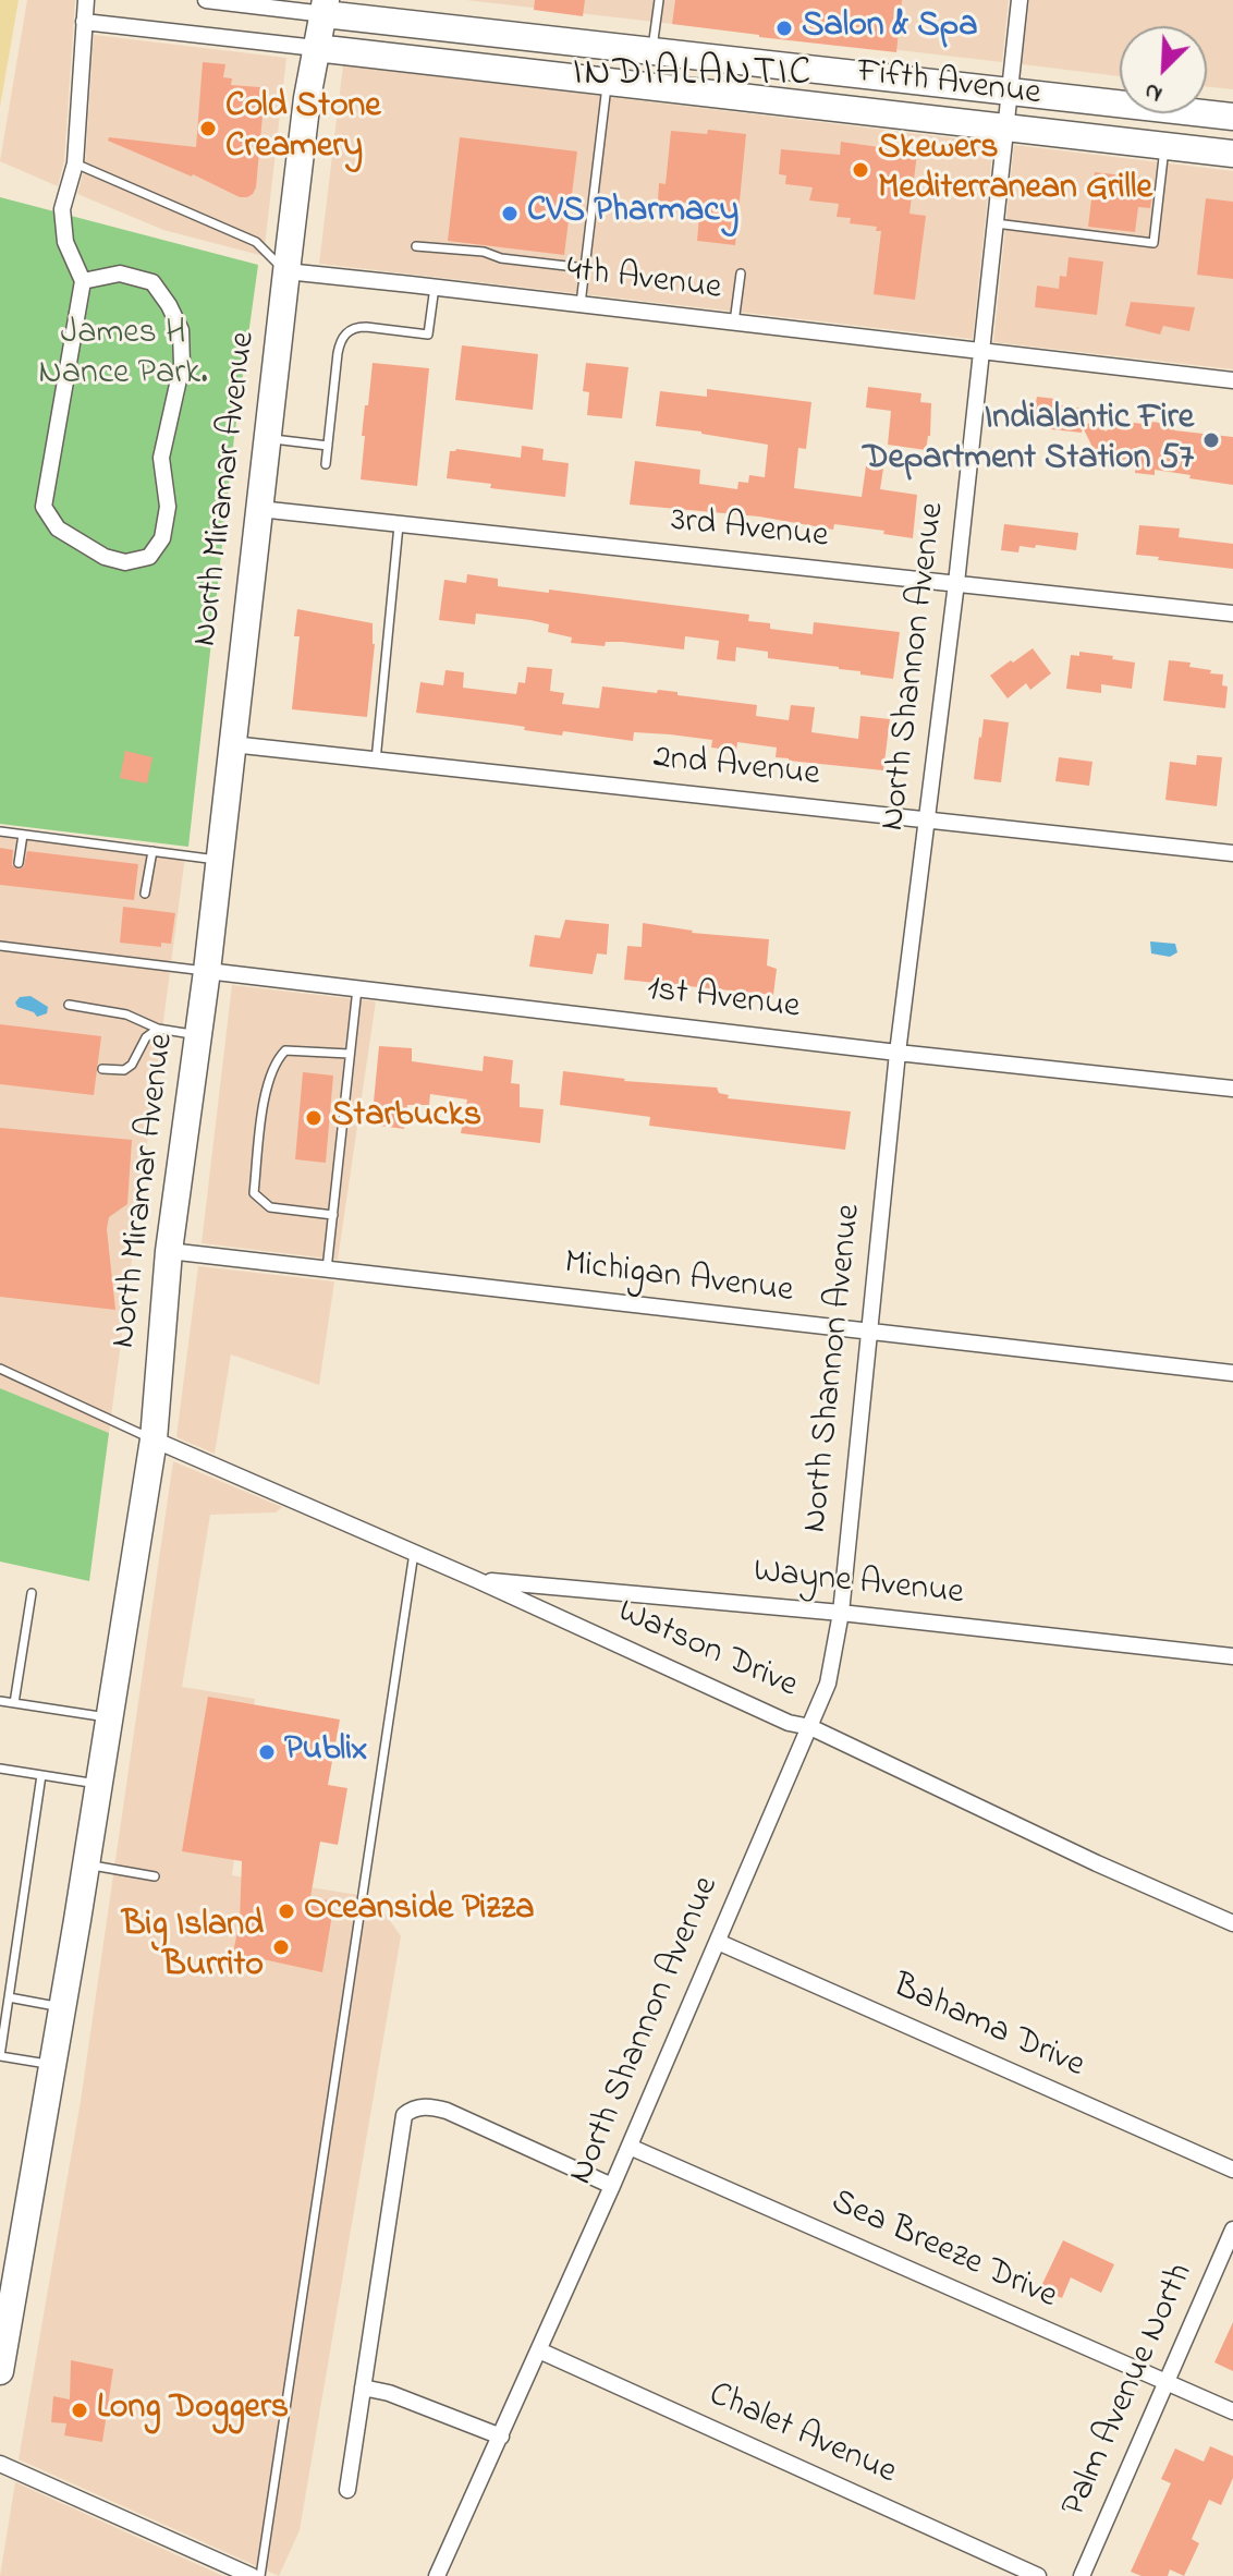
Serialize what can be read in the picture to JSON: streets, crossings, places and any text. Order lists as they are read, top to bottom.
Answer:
{
  "streets": {
    "main road": ["Fifth Avenue", "North Miramar Avenue"],
    "street": [
      "4th Avenue",
      "3rd Avenue",
      "North Shannon Avenue",
      "2nd Avenue",
      "1st Avenue",
      "Michigan Avenue",
      "Wayne Avenue",
      "Watson Drive",
      "Bahama Drive",
      "Sea Breeze Drive",
      "Palm Avenue North",
      "Chalet Avenue"
    ]
  },
  "crossings": [
    ["Fifth Avenue", "North Miramar Avenue"],
    ["Fifth Avenue", "North Shannon Avenue"],
    ["4th Avenue", "North Miramar Avenue"],
    ["4th Avenue", "North Shannon Avenue"],
    ["North Miramar Avenue", "3rd Avenue"],
    ["North Miramar Avenue", "2nd Avenue"],
    ["North Miramar Avenue", "1st Avenue"],
    ["North Miramar Avenue", "Michigan Avenue"],
    ["North Miramar Avenue", "Watson Drive"],
    ["3rd Avenue", "North Shannon Avenue"],
    ["North Shannon Avenue", "2nd Avenue"],
    ["North Shannon Avenue", "1st Avenue"],
    ["North Shannon Avenue", "Michigan Avenue"],
    ["North Shannon Avenue", "Wayne Avenue"],
    ["North Shannon Avenue", "Watson Drive"],
    ["North Shannon Avenue", "Bahama Drive"],
    ["North Shannon Avenue", "Sea Breeze Drive"],
    ["North Shannon Avenue", "Chalet Avenue"],
    ["Wayne Avenue", "Watson Drive"],
    ["Sea Breeze Drive", "Palm Avenue North"]
  ],
  "districts": ["INDIALANTIC"],
  "parks": ["James H Nance Park."],
  "places": [
    "Salon & Spa",
    "Cold Stone Creamery",
    "Skewers Mediterranean Grille",
    "CVS Pharmacy",
    "Indialantic Fire Department Station 57",
    "Starbucks",
    "Publix",
    "Oceanside Pizza",
    "Big Island Burrito",
    "Long Doggers"
  ],
  "north": "bottom left"
}
